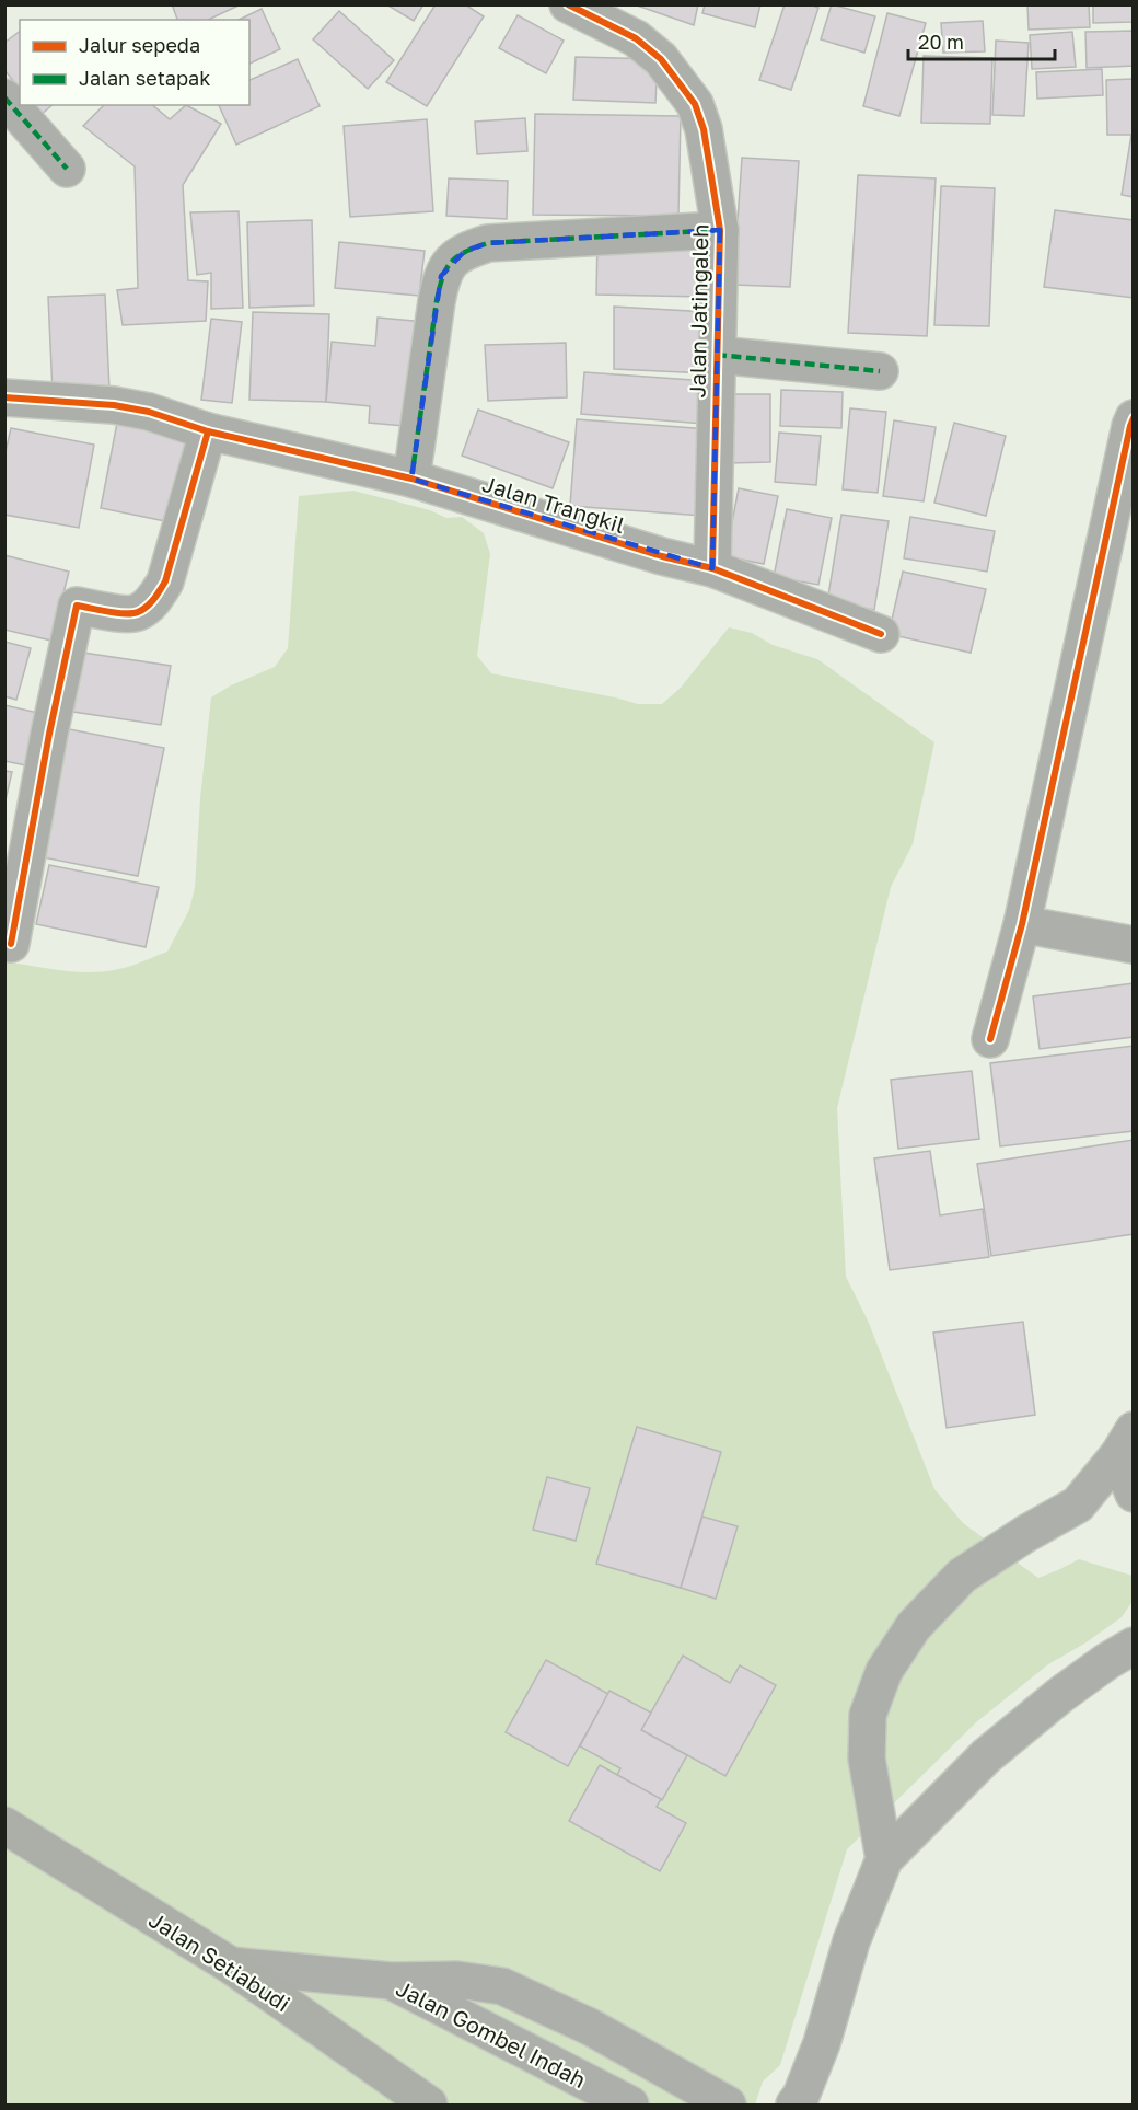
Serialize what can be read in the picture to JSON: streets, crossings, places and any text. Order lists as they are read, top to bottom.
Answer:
{
  "streets": {
    "highway": ["Jalan Setiabudi"],
    "street": ["Jalan Jatingaleh", "Jalan Trangkil", "Jalan Gombel Indah"]
  },
  "crossings": [
    ["Jalan Jatingaleh", "Jalan Trangkil"],
    ["Jalan Setiabudi", "Jalan Gombel Indah"]
  ],
  "legend": ["Jalur sepeda", "Jalan setapak"],
  "scale_bar": "20 m"
}
